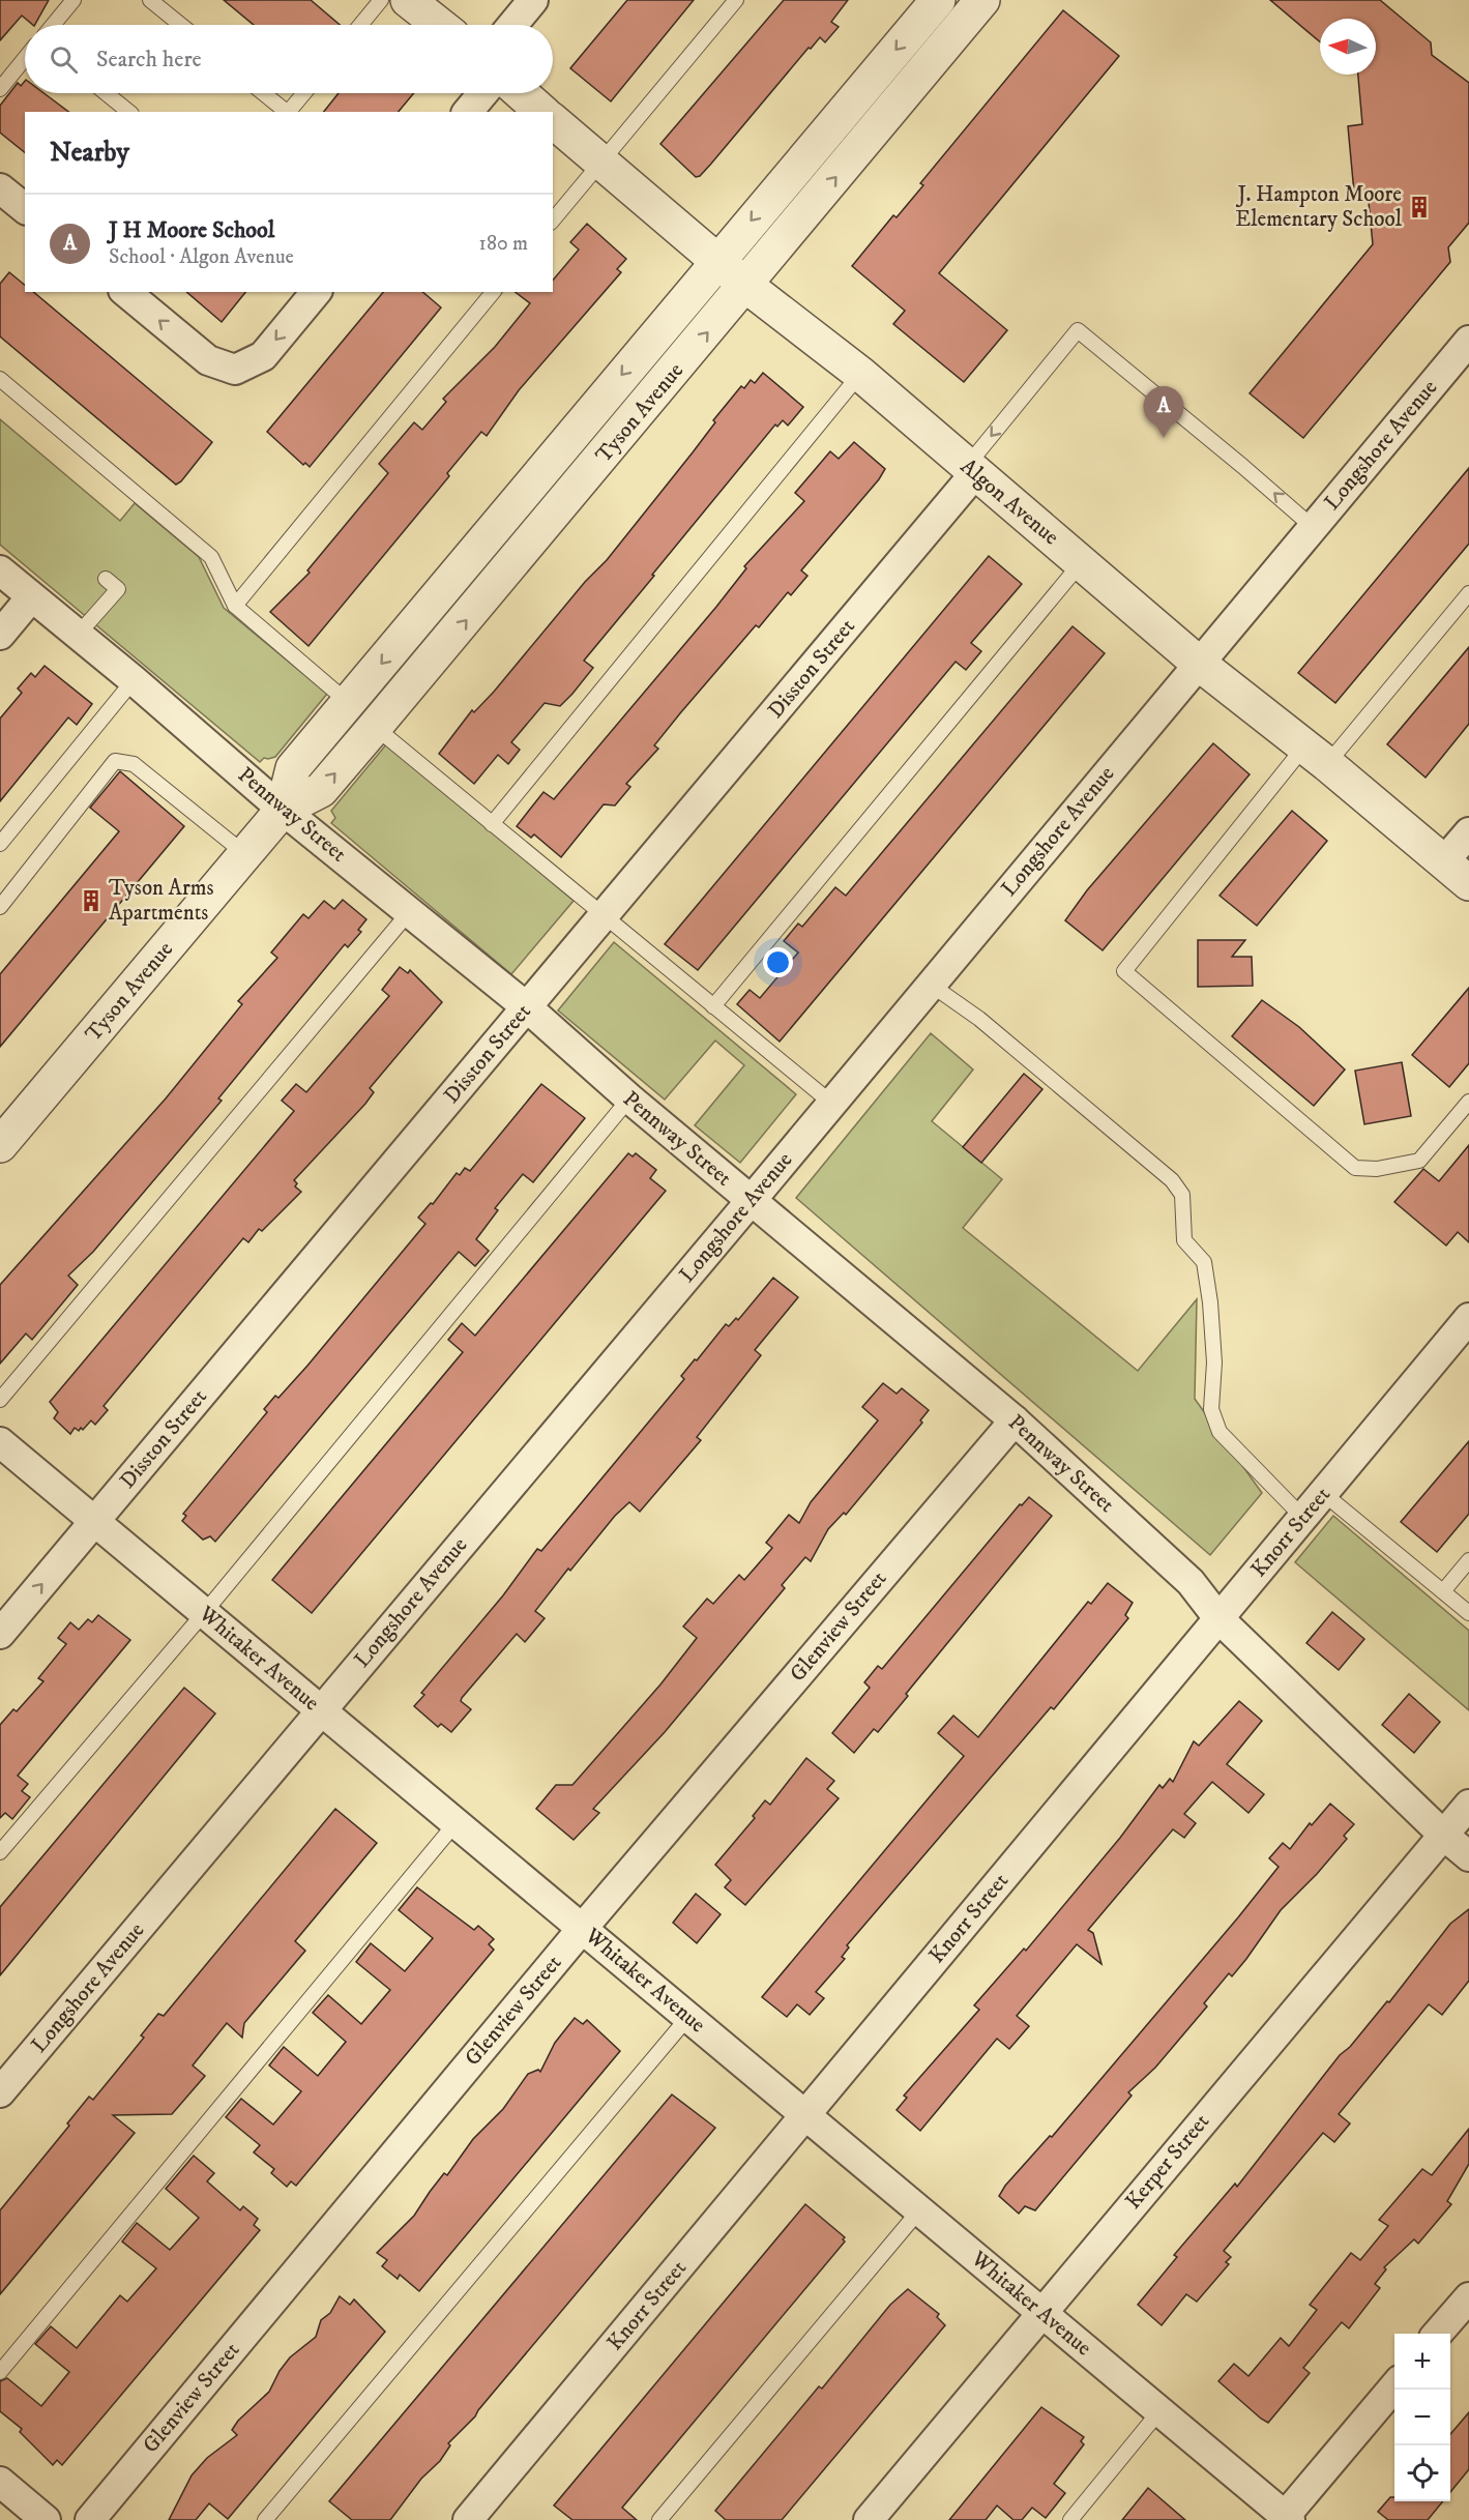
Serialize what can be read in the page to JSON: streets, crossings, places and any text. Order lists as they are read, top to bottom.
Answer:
{
  "streets": {
    "street": [
      "Tyson Avenue",
      "Longshore Avenue",
      "Algon Avenue",
      "Disston Street",
      "Pennway Street",
      "Knorr Street",
      "Glenview Street",
      "Whitaker Avenue",
      "Kerper Street"
    ]
  },
  "crossings": [
    ["Tyson Avenue", "Algon Avenue"],
    ["Tyson Avenue", "Pennway Street"],
    ["Longshore Avenue", "Algon Avenue"],
    ["Longshore Avenue", "Pennway Street"],
    ["Longshore Avenue", "Whitaker Avenue"],
    ["Algon Avenue", "Disston Street"],
    ["Disston Street", "Pennway Street"],
    ["Disston Street", "Whitaker Avenue"],
    ["Pennway Street", "Knorr Street"],
    ["Pennway Street", "Glenview Street"],
    ["Pennway Street", "Kerper Street"],
    ["Knorr Street", "Whitaker Avenue"],
    ["Glenview Street", "Whitaker Avenue"],
    ["Whitaker Avenue", "Kerper Street"]
  ],
  "places": {
    "building": ["J. Hampton Moore Elementary School", "Tyson Arms Apartments"]
  },
  "north": "left",
  "page": {
    "search": "Search here",
    "heading": "Nearby",
    "list": [
      {
        "mark": "A",
        "name": "J H Moore School",
        "note": "School · Algon Avenue",
        "value": "180 m"
      }
    ],
    "pins": "A",
    "map_buttons": ["+", "−"]
  }
}
